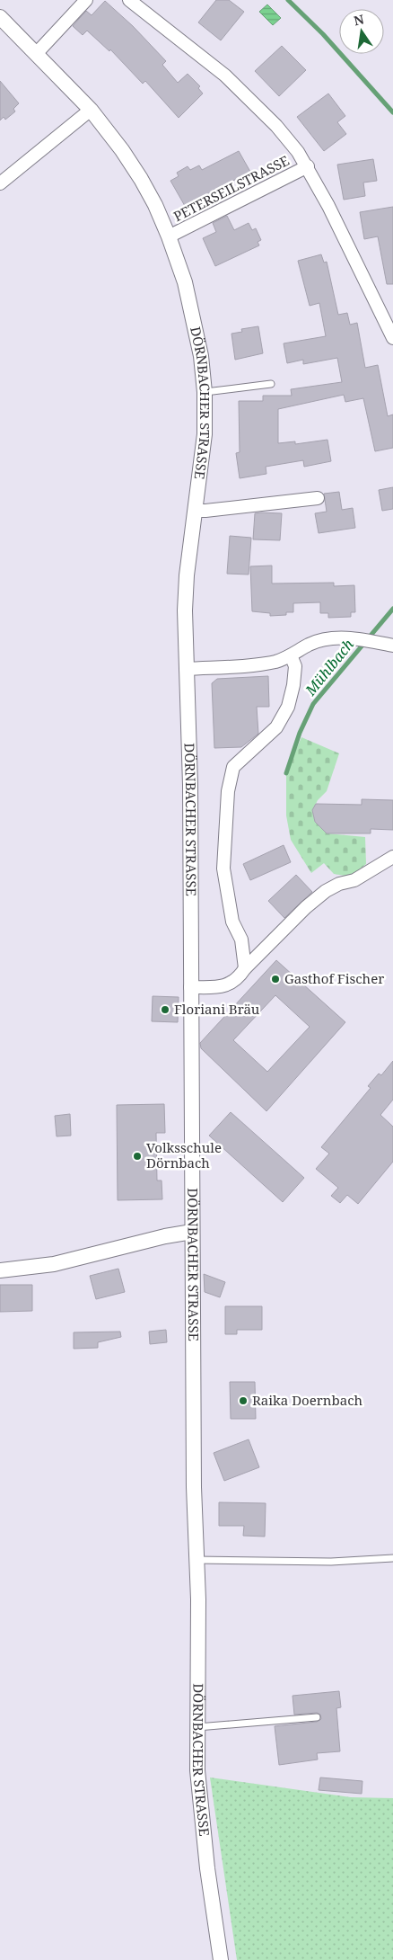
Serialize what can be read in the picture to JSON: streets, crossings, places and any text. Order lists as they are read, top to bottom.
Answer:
{
  "streets": {
    "street": ["PETERSEILSTRASSE", "DÖRNBACHER STRASSE"]
  },
  "crossings": [
    ["PETERSEILSTRASSE", "DÖRNBACHER STRASSE"]
  ],
  "water": ["Mühlbach"],
  "places": [
    "Gasthof Fischer",
    "Floriani Bräu",
    "Volksschule Dörnbach",
    "Raika Doernbach"
  ],
  "north": "top"
}
